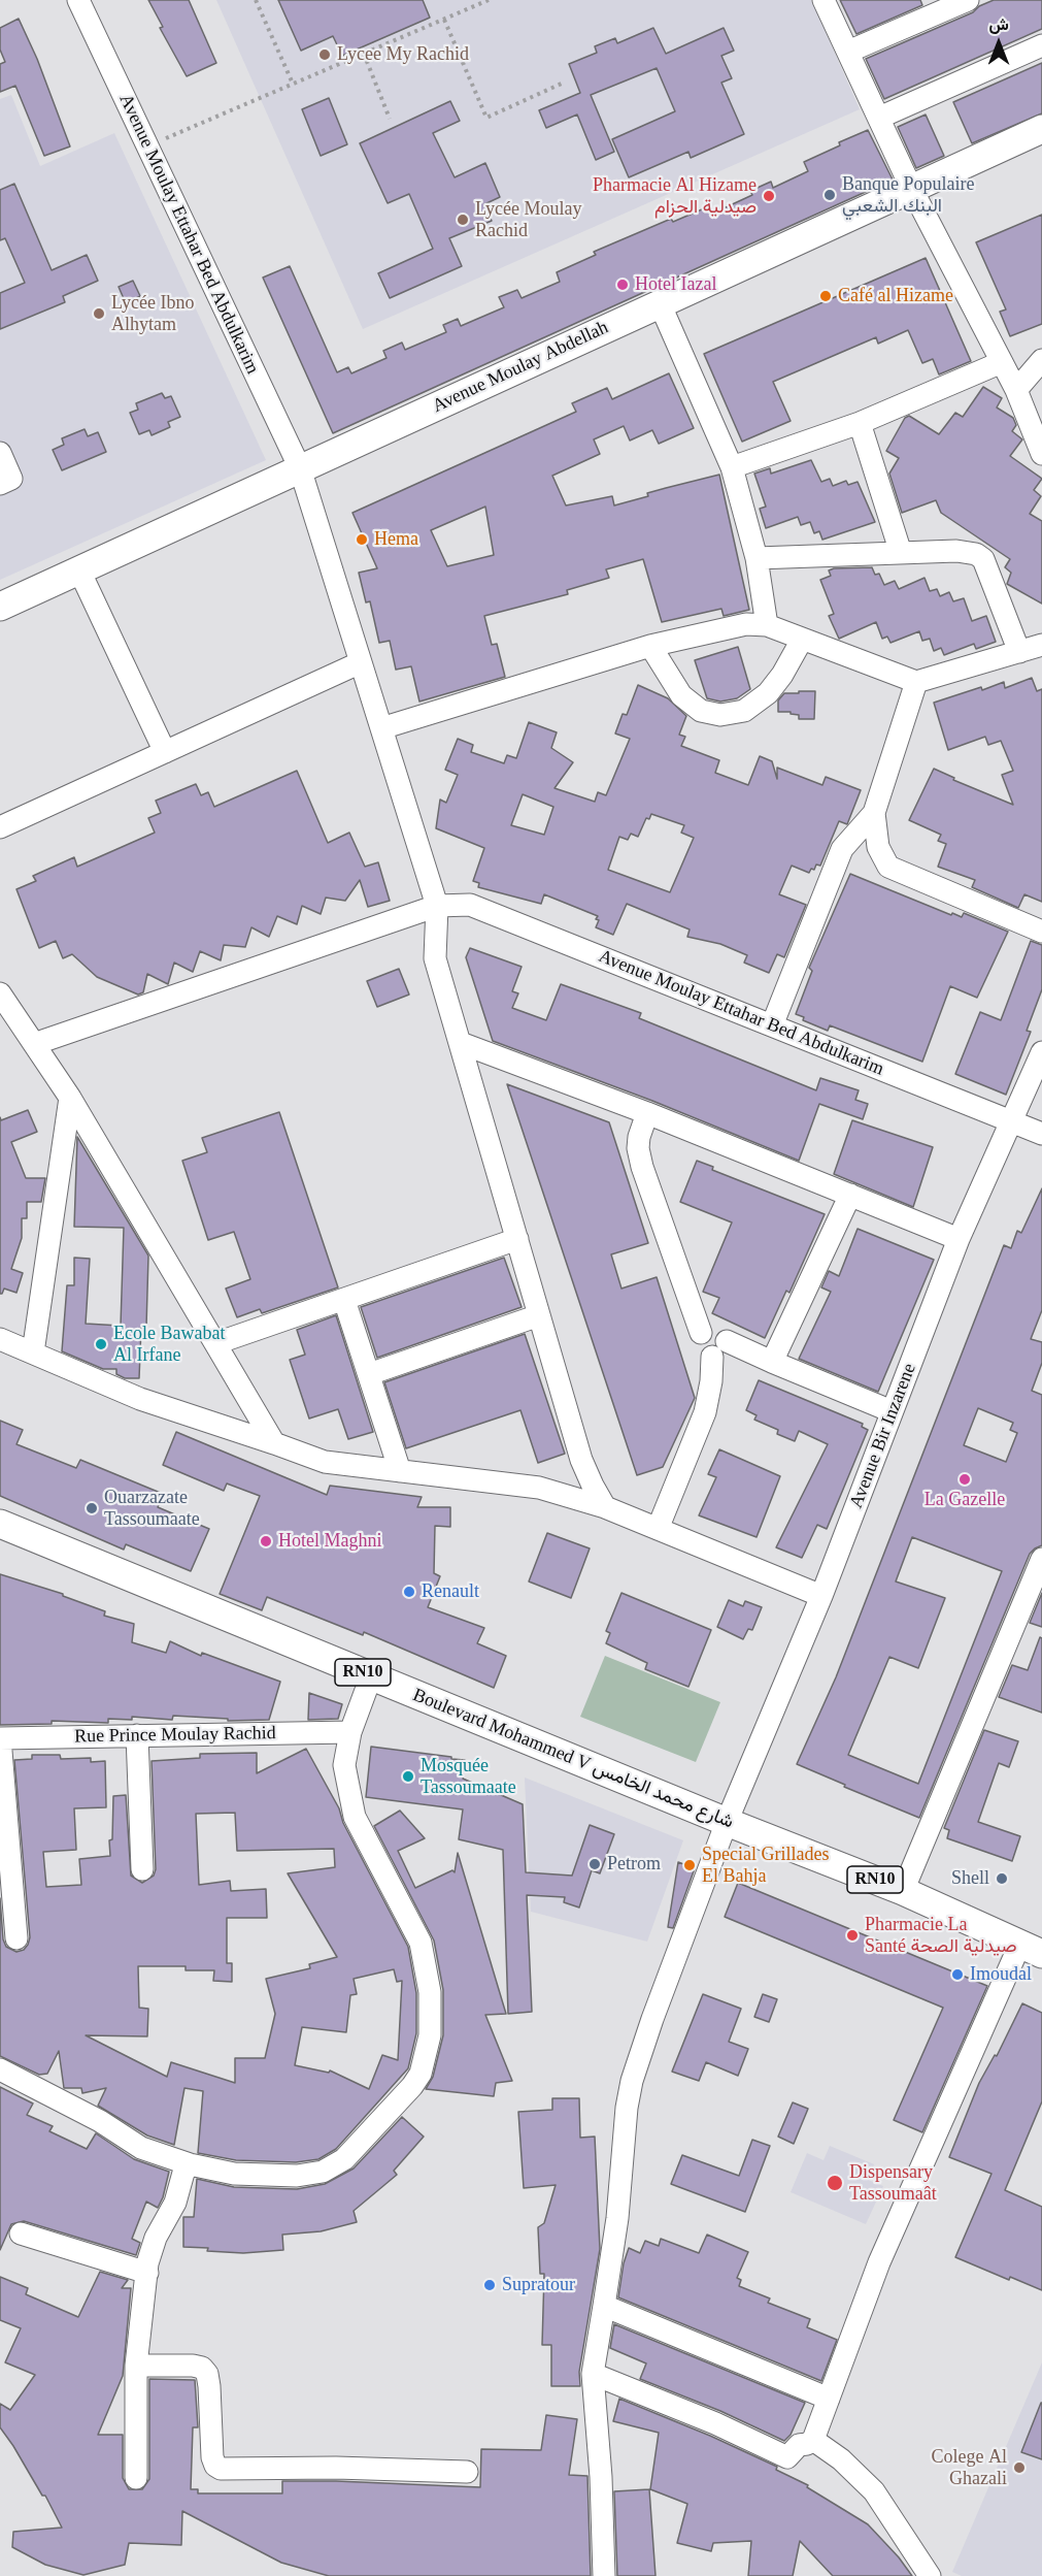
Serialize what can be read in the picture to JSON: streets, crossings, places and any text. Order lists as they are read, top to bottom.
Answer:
{
  "streets": {
    "main road": ["Avenue Moulay Abdellah", "RN10", "Boulevard Mohammed V شارع محمد الخامس"],
    "street": ["Avenue Moulay Ettahar Bed Abdulkarim", "Avenue Bir Inzarene", "Rue Prince Moulay Rachid"]
  },
  "crossings": [
    ["Avenue Moulay Ettahar Bed Abdulkarim", "Avenue Moulay Abdellah"],
    ["Avenue Moulay Ettahar Bed Abdulkarim", "Avenue Bir Inzarene"],
    ["Avenue Bir Inzarene", "Boulevard Mohammed V شارع محمد الخامس"]
  ],
  "places": [
    "Lycee My Rachid",
    "Banque Populaire البنك الشعبي",
    "Pharmacie Al Hizame صيدلية الحزام",
    "Lycée Moulay Rachid",
    "Hotel Iazal",
    "Café al Hizame",
    "Lycée Ibno Alhytam",
    "Hema",
    "Ecole Bawabat Al Irfane",
    "La Gazelle",
    "Ouarzazate Tassoumaate",
    "Hotel Maghni",
    "Renault",
    "Mosquée Tassoumaate",
    "Petrom",
    "Special Grillades El Bahja",
    "Shell",
    "Pharmacie La Santé صيدلية الصحة",
    "Imoudal",
    "Dispensary Tassoumaât",
    "Supratour",
    "Colege Al Ghazali"
  ],
  "north": "top"
}
